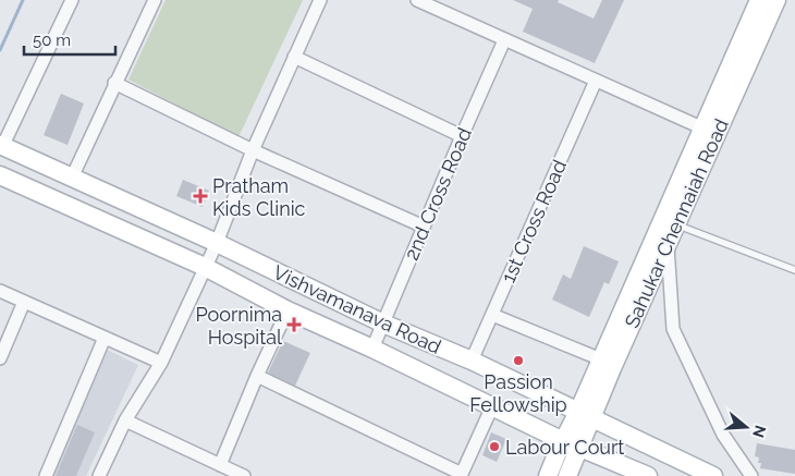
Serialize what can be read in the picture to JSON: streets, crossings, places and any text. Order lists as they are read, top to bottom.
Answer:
{
  "streets": {
    "main road": ["Sahukar Chennaiah Road", "Vishvamanava Road"],
    "street": ["2nd Cross Road", "1st Cross Road"]
  },
  "crossings": [
    ["2nd Cross Road", "Vishvamanava Road"],
    ["1st Cross Road", "Vishvamanava Road"],
    ["Sahukar Chennaiah Road", "Vishvamanava Road"]
  ],
  "places": {
    "health": ["Pratham Kids Clinic", "Poornima Hospital"],
    "other": ["Passion Fellowship", "Labour Court"]
  },
  "scale_bar": "50 m",
  "north": "right"
}
